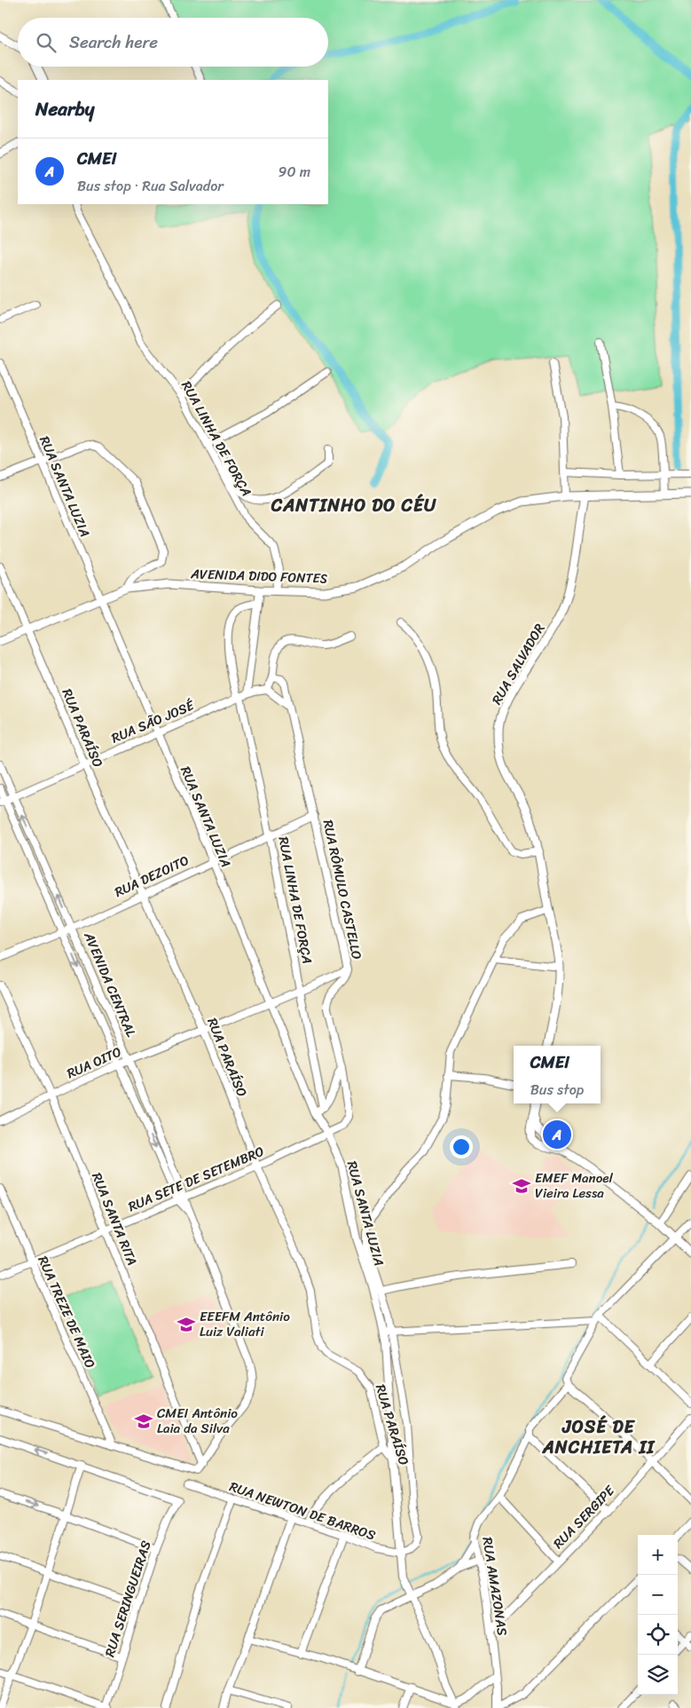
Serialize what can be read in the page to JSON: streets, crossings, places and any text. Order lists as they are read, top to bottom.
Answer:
{
  "streets": {
    "street": [
      "RUA LINHA DE FORÇA",
      "RUA SANTA LUZIA",
      "AVENIDA DIDO FONTES",
      "RUA SALVADOR",
      "RUA SÃO JOSÉ",
      "RUA PARAÍSO",
      "RUA DEZOITO",
      "RUA RÔMULO CASTELLO",
      "AVENIDA CENTRAL",
      "RUA OITO",
      "RUA SETE DE SETEMBRO",
      "RUA SANTA RITA",
      "RUA TREZE DE MAIO",
      "RUA NEWTON DE BARROS",
      "RUA SERGIPE",
      "RUA AMAZONAS",
      "RUA SERINGUEIRAS"
    ]
  },
  "crossings": [
    ["RUA LINHA DE FORÇA", "AVENIDA DIDO FONTES"],
    ["RUA LINHA DE FORÇA", "RUA SÃO JOSÉ"],
    ["RUA LINHA DE FORÇA", "RUA DEZOITO"],
    ["RUA LINHA DE FORÇA", "RUA OITO"],
    ["RUA SANTA LUZIA", "AVENIDA DIDO FONTES"],
    ["RUA SANTA LUZIA", "RUA SÃO JOSÉ"],
    ["RUA SANTA LUZIA", "RUA PARAÍSO"],
    ["RUA SANTA LUZIA", "RUA DEZOITO"],
    ["RUA SANTA LUZIA", "RUA RÔMULO CASTELLO"],
    ["RUA SANTA LUZIA", "RUA OITO"],
    ["RUA SANTA LUZIA", "RUA SETE DE SETEMBRO"],
    ["AVENIDA DIDO FONTES", "RUA SALVADOR"],
    ["AVENIDA DIDO FONTES", "RUA PARAÍSO"],
    ["RUA SÃO JOSÉ", "RUA PARAÍSO"],
    ["RUA SÃO JOSÉ", "AVENIDA CENTRAL"],
    ["RUA PARAÍSO", "RUA DEZOITO"],
    ["RUA PARAÍSO", "RUA OITO"],
    ["RUA PARAÍSO", "RUA SETE DE SETEMBRO"],
    ["RUA PARAÍSO", "RUA NEWTON DE BARROS"],
    ["RUA DEZOITO", "RUA RÔMULO CASTELLO"],
    ["RUA DEZOITO", "AVENIDA CENTRAL"],
    ["RUA RÔMULO CASTELLO", "RUA OITO"],
    ["RUA RÔMULO CASTELLO", "RUA SETE DE SETEMBRO"],
    ["AVENIDA CENTRAL", "RUA OITO"],
    ["AVENIDA CENTRAL", "RUA SETE DE SETEMBRO"],
    ["AVENIDA CENTRAL", "RUA SANTA RITA"],
    ["RUA OITO", "RUA SANTA RITA"],
    ["RUA SETE DE SETEMBRO", "RUA SANTA RITA"],
    ["RUA SETE DE SETEMBRO", "RUA TREZE DE MAIO"],
    ["RUA SERGIPE", "RUA AMAZONAS"]
  ],
  "districts": ["CANTINHO DO CÉU", "JOSÉ DE ANCHIETA II"],
  "places": {
    "school or university": ["EMEF Manoel Vieira Lessa", "EEEFM Antônio Luiz Valiati", "CMEI Antônio Laia da Silva"]
  },
  "page": {
    "search": "Search here",
    "heading": "Nearby",
    "list": [
      {
        "mark": "A",
        "name": "CMEI",
        "note": "Bus stop · Rua Salvador",
        "value": "90 m"
      }
    ],
    "popup": ["CMEI", "Bus stop"],
    "pins": "A",
    "map_buttons": ["+", "−"]
  }
}
